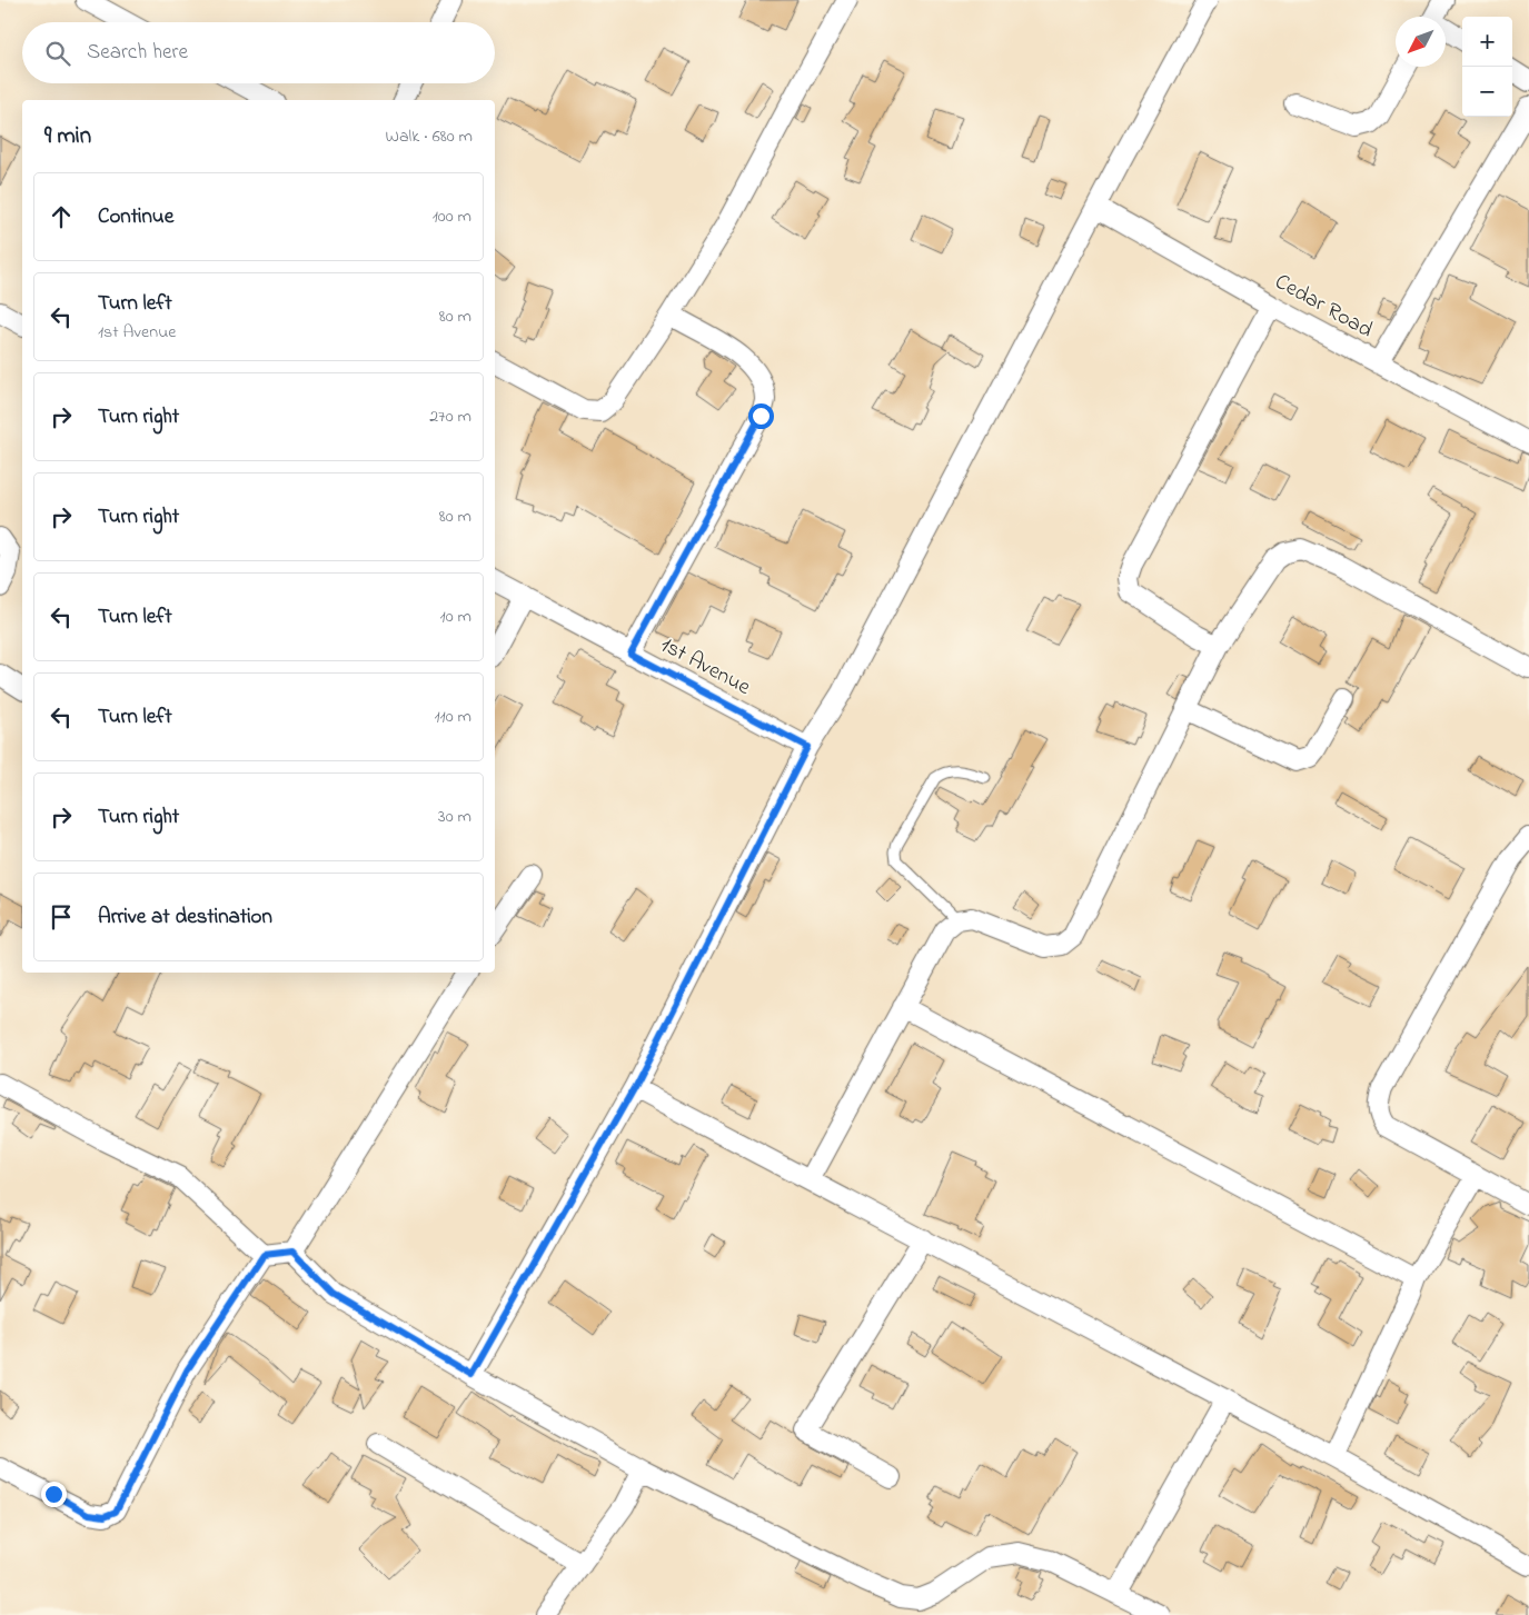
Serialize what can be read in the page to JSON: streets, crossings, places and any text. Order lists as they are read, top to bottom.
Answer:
{
  "streets": {
    "street": ["Cedar Road", "1st Avenue"]
  },
  "north": "bottom left",
  "page": {
    "map_buttons": ["+", "−"],
    "search": "Search here",
    "heading": ["9 min", "Walk · 680 m"],
    "list": [
      ["Continue", "100 m"],
      ["Turn left", "1st Avenue", "80 m"],
      ["Turn right", "270 m"],
      ["Turn right", "80 m"],
      ["Turn left", "10 m"],
      ["Turn left", "110 m"],
      ["Turn right", "30 m"],
      "Arrive at destination"
    ]
  }
}
